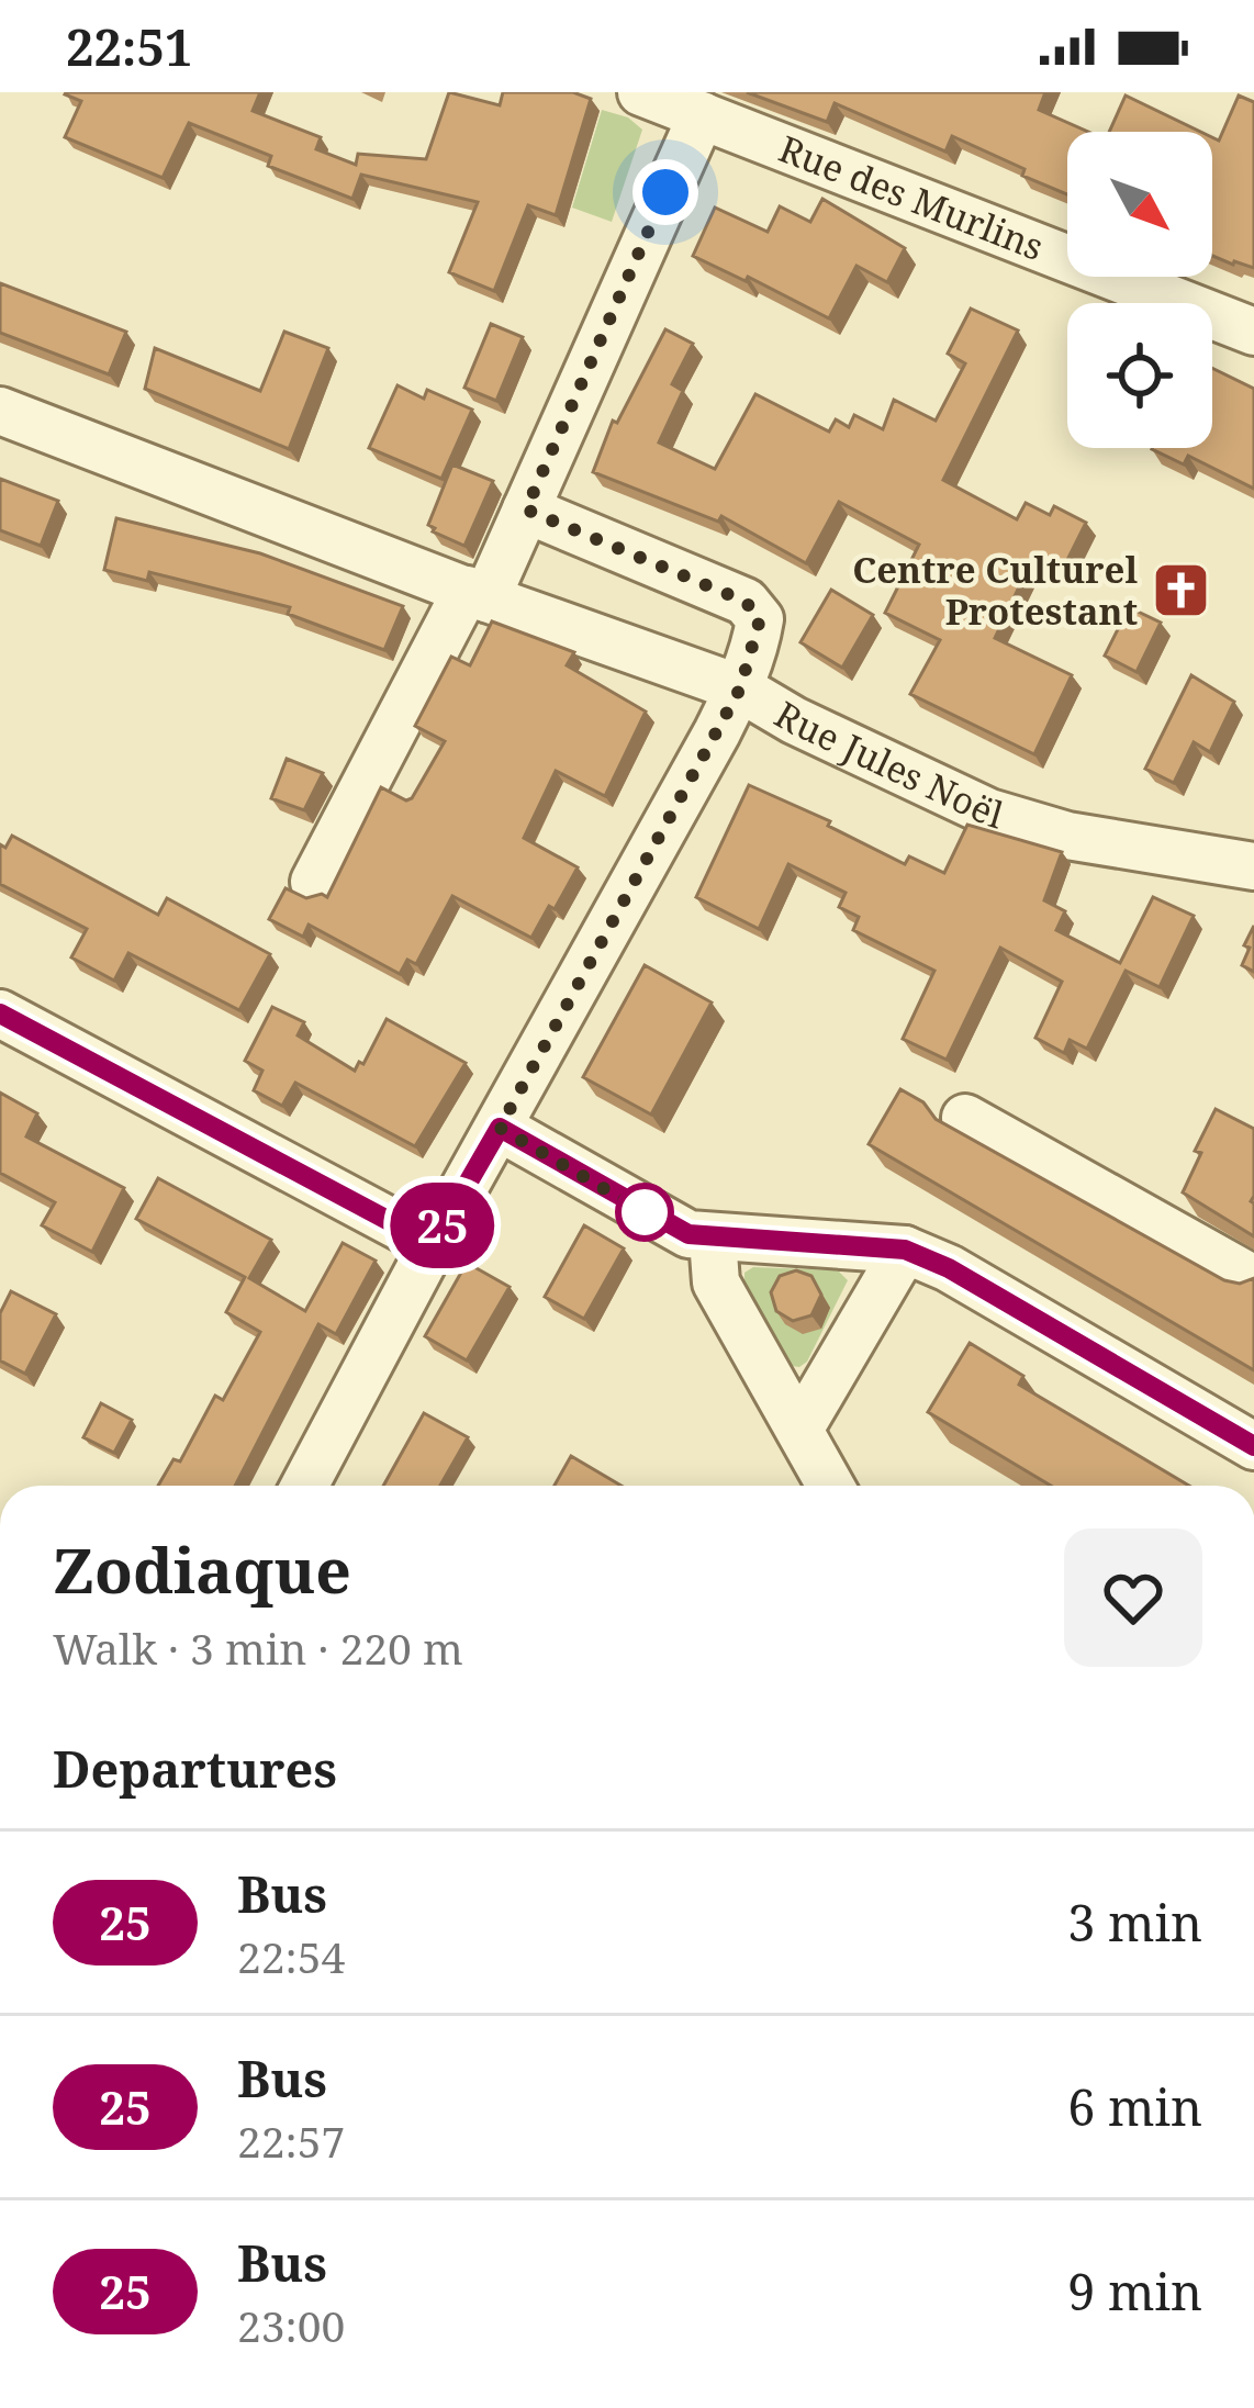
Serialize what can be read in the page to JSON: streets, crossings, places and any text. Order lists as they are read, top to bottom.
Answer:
{
  "streets": {
    "street": ["Rue des Murlins", "Rue Jules Noël"]
  },
  "places": {
    "church": ["Centre Culturel Protestant"]
  },
  "lines": ["bus line 25"],
  "north": "bottom right",
  "page": {
    "status": "22:51",
    "on_map": "25",
    "heading": [
      ["Zodiaque", "Walk · 3 min · 220 m"],
      "Departures"
    ],
    "list": [
      {
        "mark": "25",
        "name": "Bus",
        "note": "22:54",
        "value": "3 min"
      },
      {
        "mark": "25",
        "name": "Bus",
        "note": "22:57",
        "value": "6 min"
      },
      {
        "mark": "25",
        "name": "Bus",
        "note": "23:00",
        "value": "9 min"
      }
    ]
  }
}
